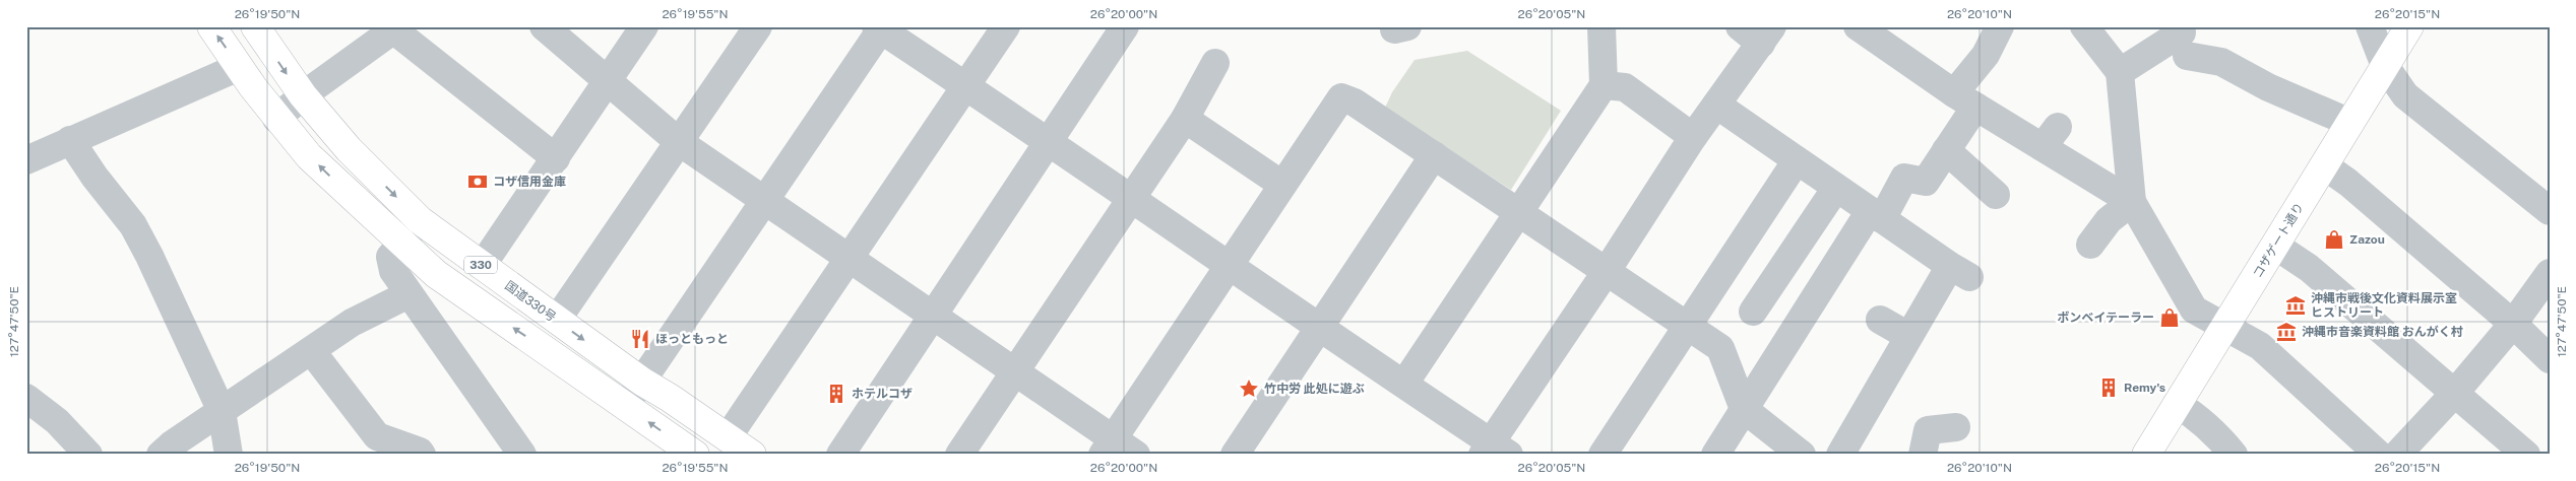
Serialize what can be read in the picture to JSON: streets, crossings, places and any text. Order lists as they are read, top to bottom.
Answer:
{
  "streets": {
    "main road": ["コザゲート通り", "330", "国道330号"]
  },
  "places": {
    "bank": ["コザ信用金庫"],
    "shop": ["Zazou", "ボンベイテーラー"],
    "museum": ["沖縄市戦後文化資料展示室 ヒストリート", "沖縄市音楽資料館 おんがく村"],
    "restaurant": ["ほっともっと"],
    "building": ["Remy's", "ホテルコザ"],
    "place": ["竹中労 此処に遊ぶ"]
  },
  "coordinates": [
    "26°19'50\"N",
    "26°19'55\"N",
    "26°20'00\"N",
    "26°20'05\"N",
    "26°20'10\"N",
    "26°20'15\"N",
    "127°47'50\"E"
  ]
}
